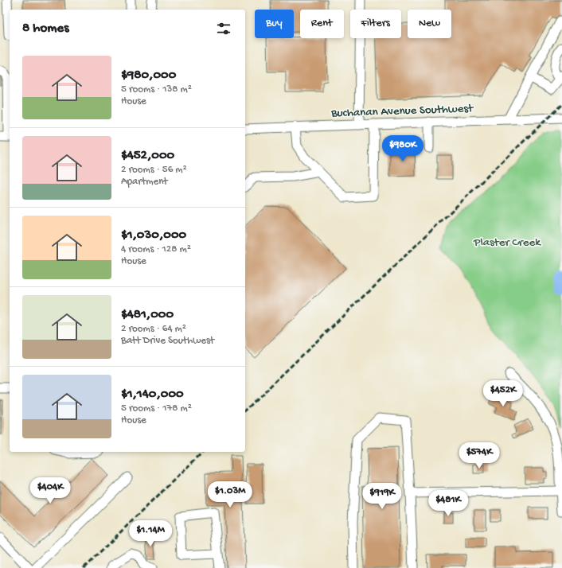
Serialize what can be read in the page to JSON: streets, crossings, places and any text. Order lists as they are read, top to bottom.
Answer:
{
  "streets": {
    "street": ["Buchanan Avenue Southwest"]
  },
  "parks": ["Plaster Creek"],
  "page": {
    "chip": [
      "Buy",
      "Rent",
      "Filters",
      "New"
    ],
    "heading": "8 homes",
    "list": [
      {
        "name": "$980,000",
        "note": "5 rooms · 138 m² · House"
      },
      {
        "name": "$452,000",
        "note": "2 rooms · 56 m² · Apartment"
      },
      {
        "name": "$1,030,000",
        "note": "4 rooms · 128 m² · House"
      },
      {
        "name": "$481,000",
        "note": "2 rooms · 64 m² · Batt Drive Southwest"
      },
      {
        "name": "$1,140,000",
        "note": "5 rooms · 178 m² · House"
      }
    ],
    "price": [
      "$980K",
      "$452K",
      "$574K",
      "$404K",
      "$1.03M",
      "$919K",
      "$481K",
      "$1.14M"
    ]
  }
}
